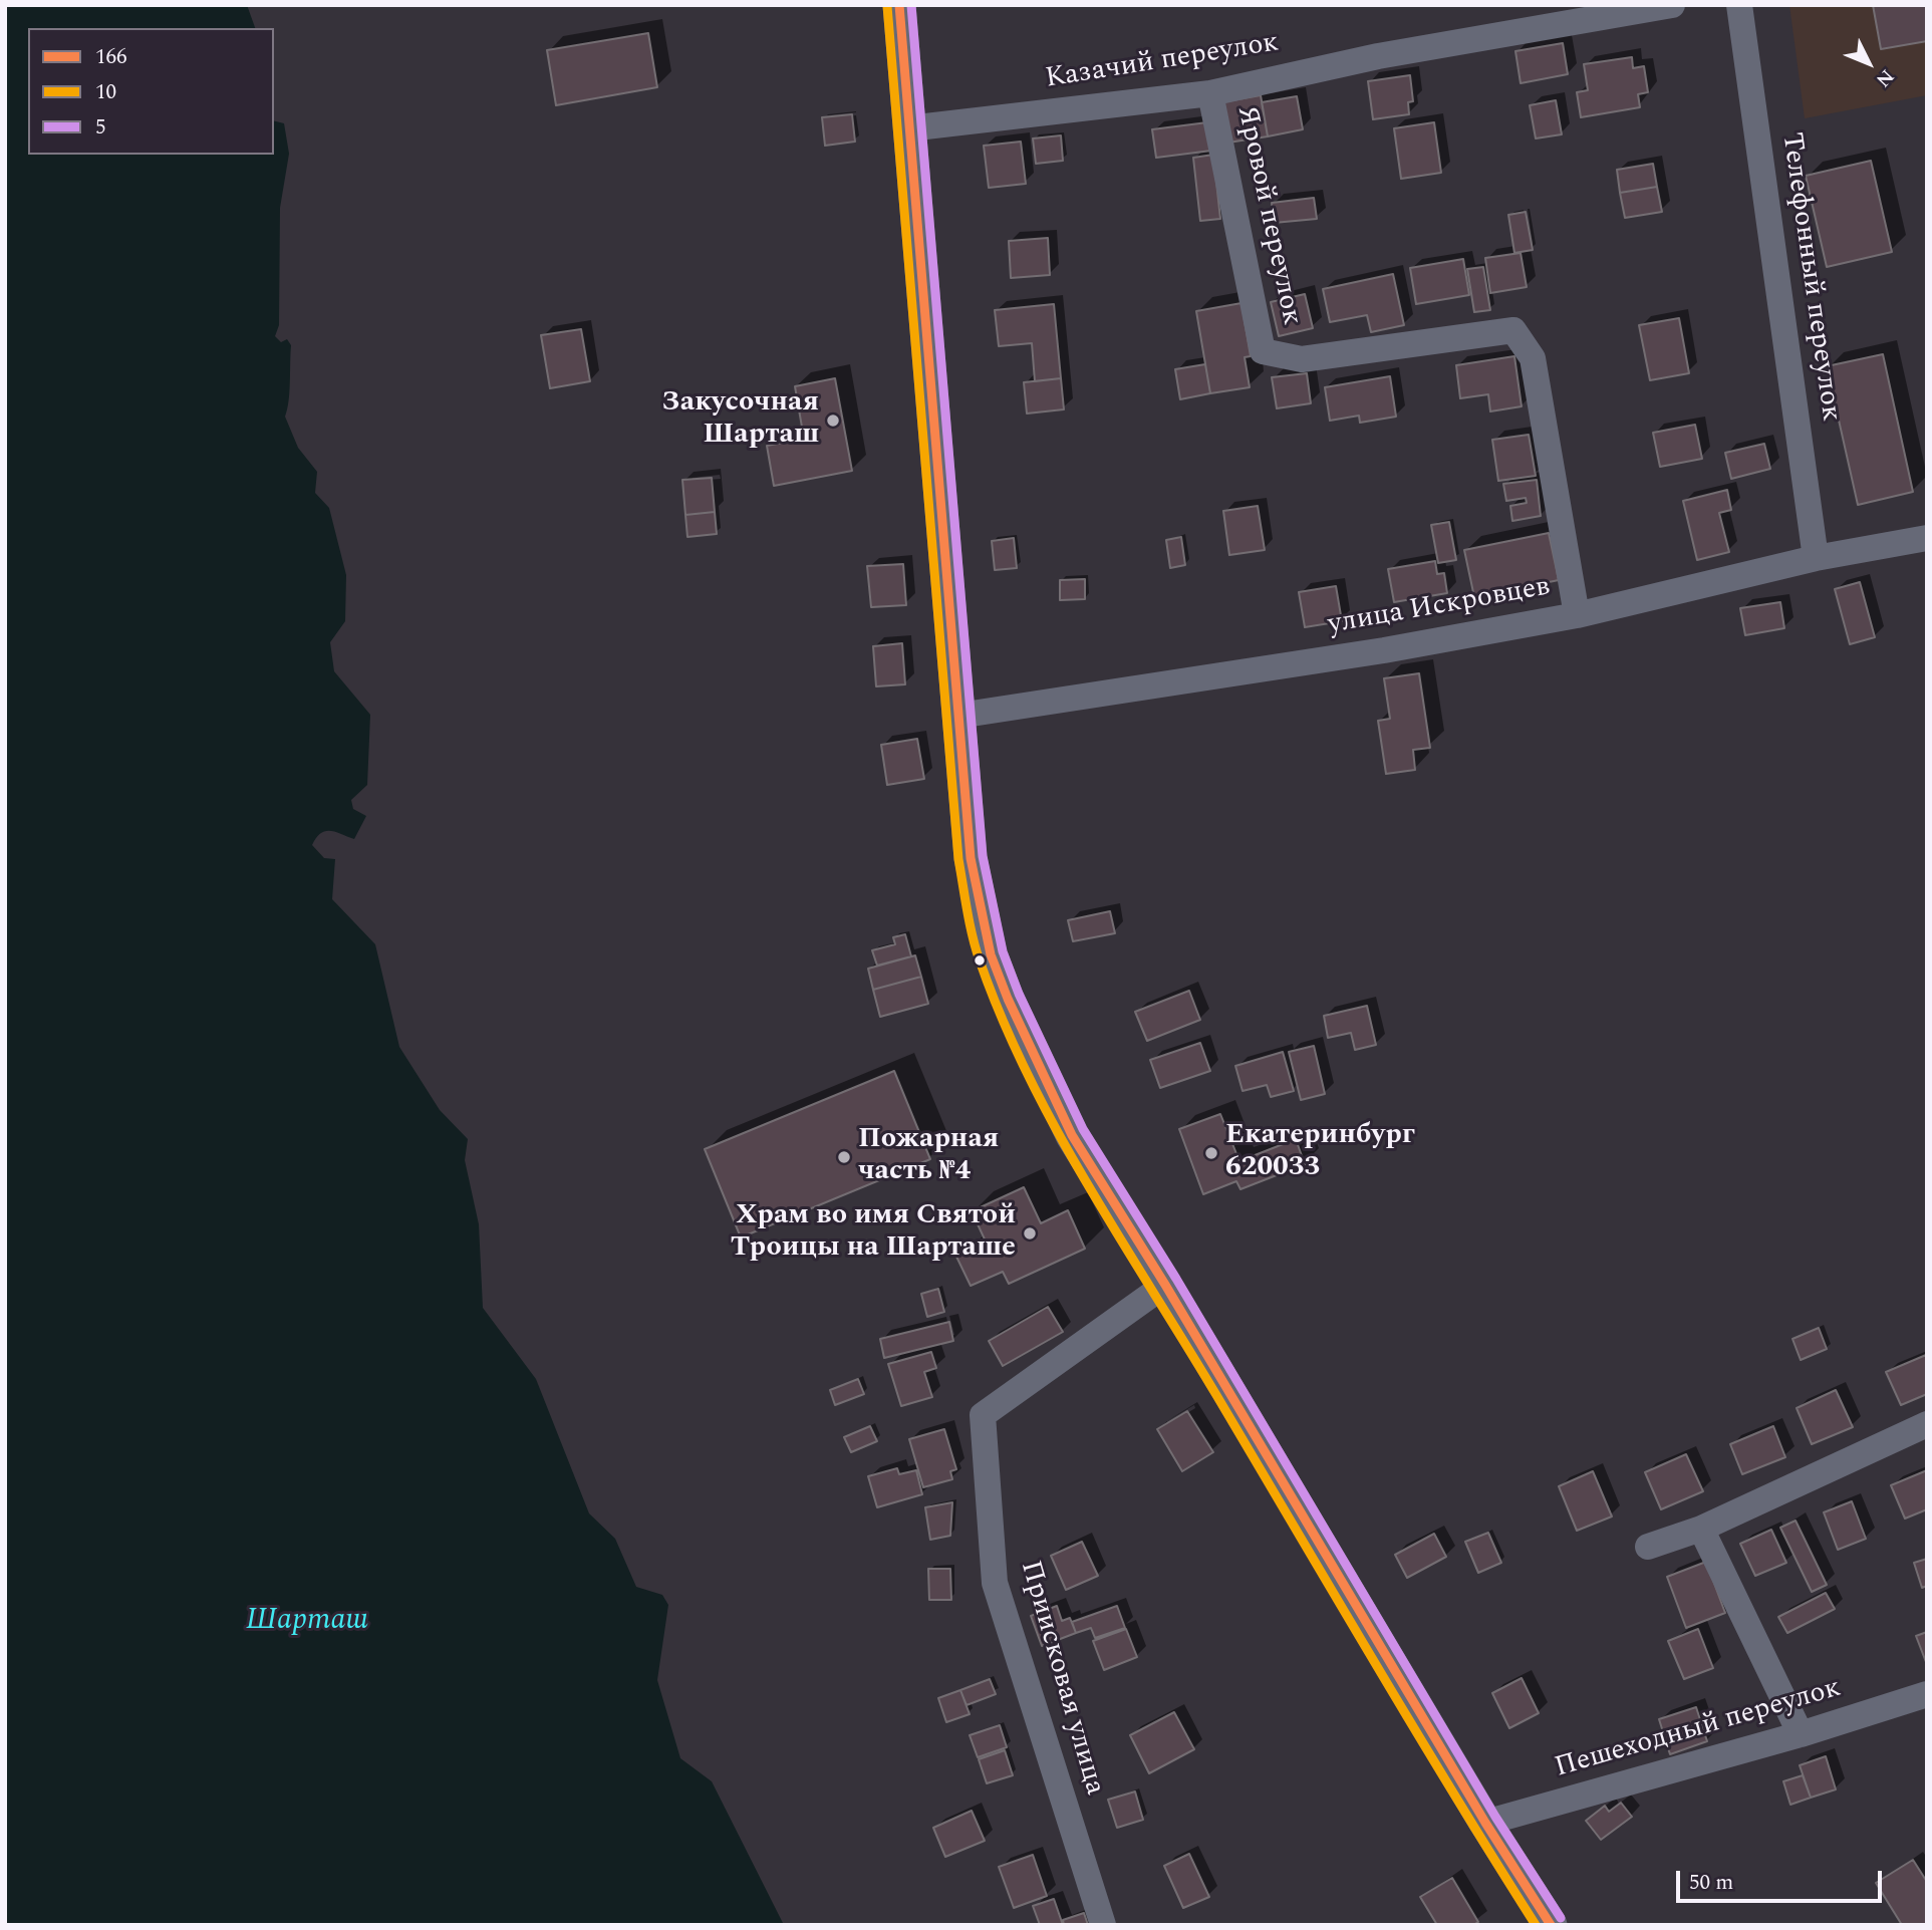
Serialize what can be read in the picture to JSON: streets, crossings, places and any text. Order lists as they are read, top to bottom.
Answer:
{
  "streets": {
    "street": [
      "Казачий переулок",
      "Яровой переулок",
      "Телефонный переулок",
      "улица Искровцев",
      "Приисковая улица",
      "Пешеходный переулок"
    ]
  },
  "crossings": [
    ["Казачий переулок", "Яровой переулок"],
    ["Яровой переулок", "улица Искровцев"],
    ["Телефонный переулок", "улица Искровцев"]
  ],
  "water": ["Шарташ"],
  "places": [
    "Закусочная Шарташ",
    "Екатеринбург 620033",
    "Пожарная часть №4",
    "Храм во имя Святой Троицы на Шарташе"
  ],
  "lines": ["transit line 166", "transit line 5", "transit line 10"],
  "legend": ["166", "10", "5"],
  "scale_bar": "50 m",
  "north": "bottom right"
}
